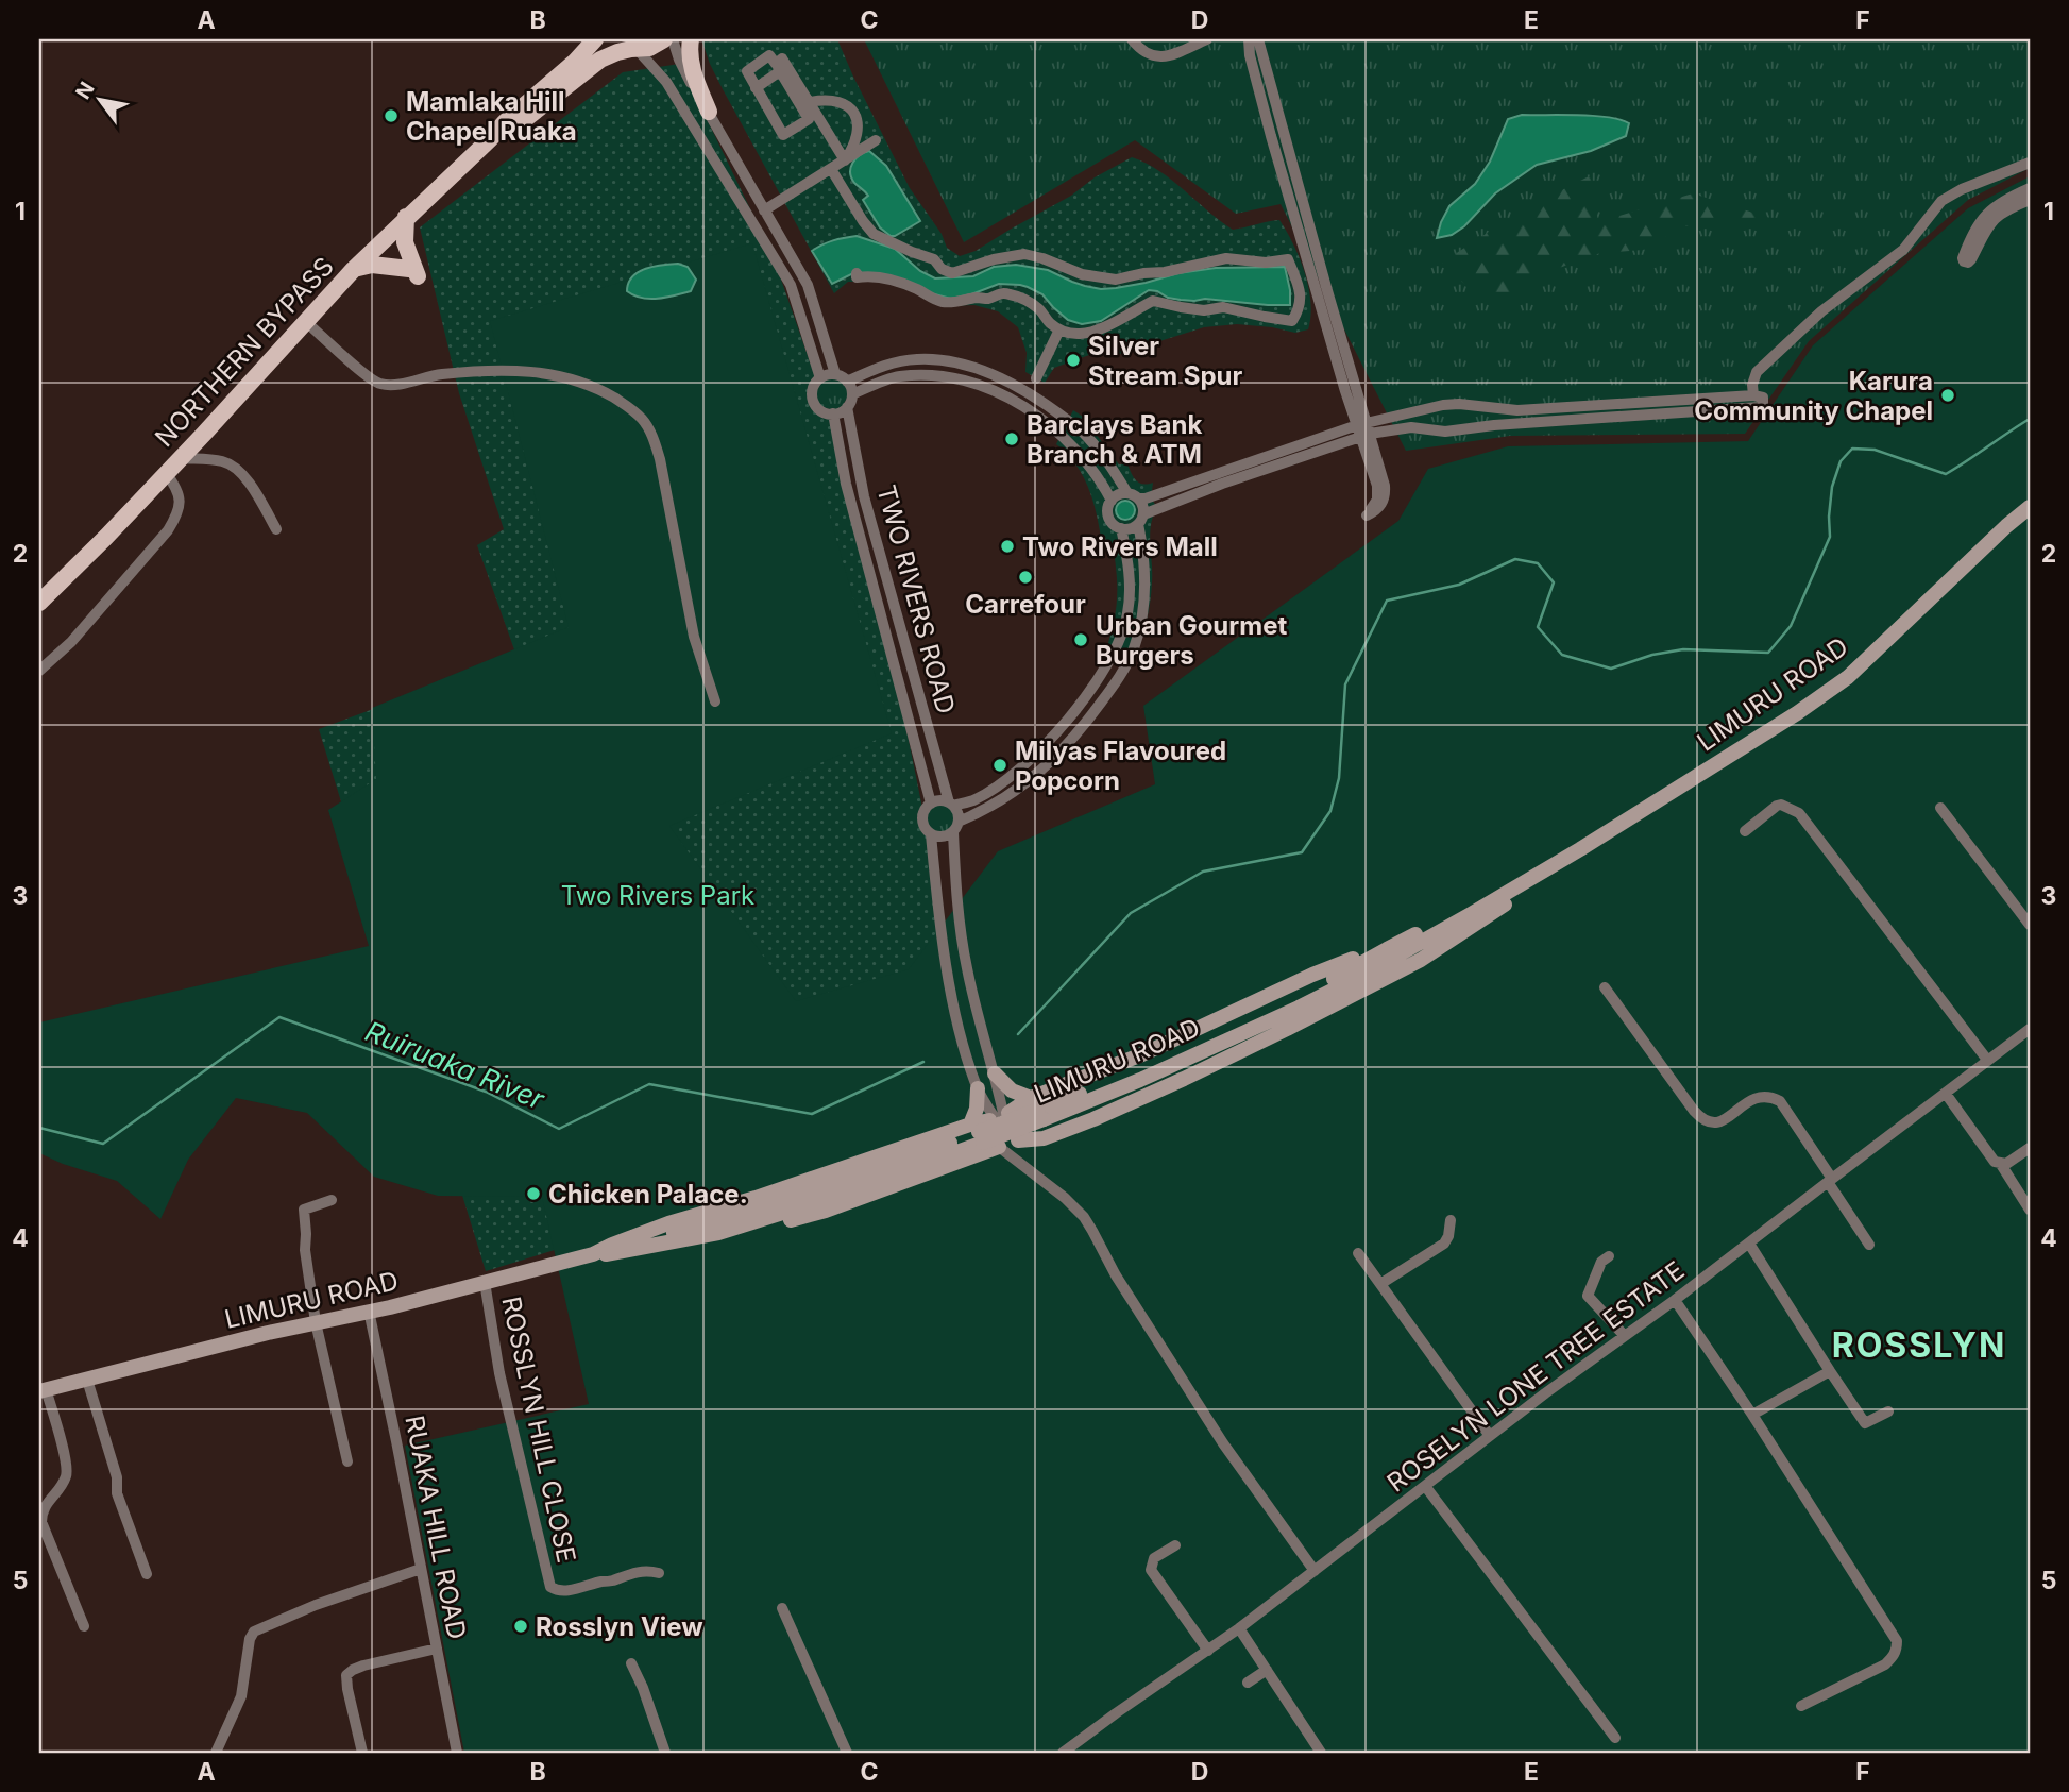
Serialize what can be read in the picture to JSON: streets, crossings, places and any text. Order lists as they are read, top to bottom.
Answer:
{
  "streets": {
    "main road": ["NORTHERN BYPASS", "LIMURU ROAD"],
    "street": [
      "TWO RIVERS ROAD",
      "ROSELYN LONE TREE ESTATE",
      "ROSSLYN HILL CLOSE",
      "RUAKA HILL ROAD"
    ]
  },
  "crossings": [
    ["LIMURU ROAD", "ROSSLYN HILL CLOSE"],
    ["LIMURU ROAD", "RUAKA HILL ROAD"]
  ],
  "districts": ["ROSSLYN"],
  "water": ["Ruiruaka River"],
  "parks": ["Two Rivers Park"],
  "places": [
    "Mamlaka Hill Chapel Ruaka",
    "Silver Stream Spur",
    "Karura Community Chapel",
    "Barclays Bank Branch & ATM",
    "Two Rivers Mall",
    "Carrefour",
    "Urban Gourmet Burgers",
    "Milyas Flavoured Popcorn",
    "Chicken Palace.",
    "Rosslyn View"
  ],
  "north": "top left",
  "grid": {
    "columns": [
      "A",
      "B",
      "C",
      "D",
      "E",
      "F"
    ],
    "rows": [
      "1",
      "2",
      "3",
      "4",
      "5"
    ]
  }
}
